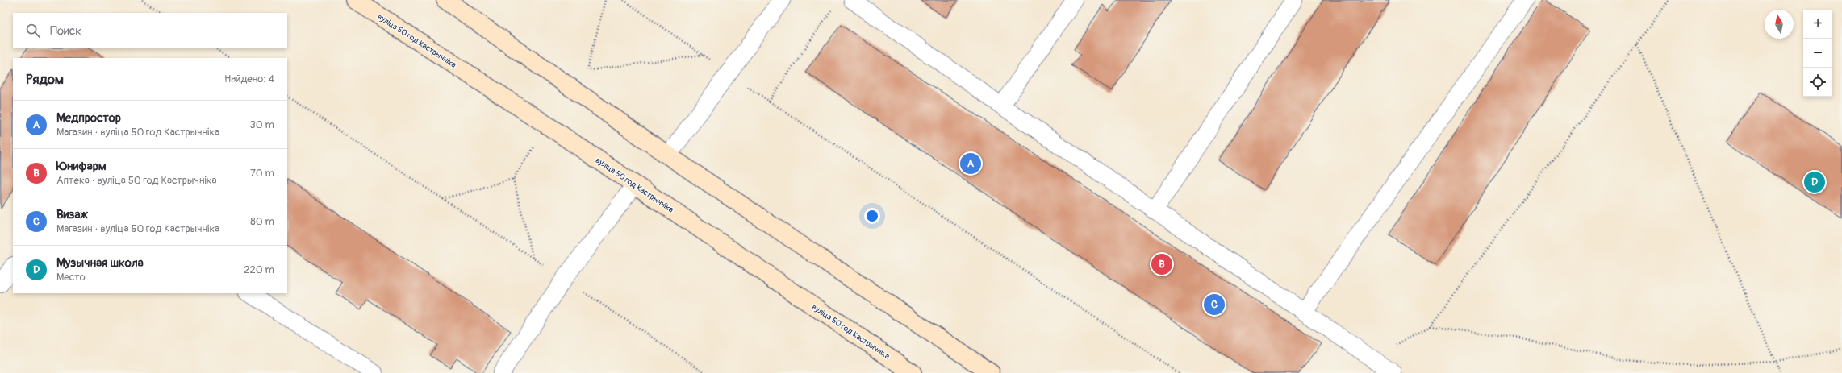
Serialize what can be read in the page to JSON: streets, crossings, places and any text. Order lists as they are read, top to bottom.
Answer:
{
  "streets": {
    "main road": ["вуліца 50 год Кастрычніка"]
  },
  "north": "top",
  "page": {
    "map_buttons": ["+", "−"],
    "search": "Поиск",
    "heading": ["Рядом", "Найдено: 4"],
    "list": [
      {
        "mark": "A",
        "name": "Медпростор",
        "note": "Магазин · вуліца 50 год Кастрычніка",
        "value": "30 m"
      },
      {
        "mark": "B",
        "name": "Юнифарм",
        "note": "Аптека · вуліца 50 год Кастрычніка",
        "value": "70 m"
      },
      {
        "mark": "C",
        "name": "Визаж",
        "note": "Магазин · вуліца 50 год Кастрычніка",
        "value": "80 m"
      },
      {
        "mark": "D",
        "name": "Музычная школа",
        "note": "Место",
        "value": "220 m"
      }
    ],
    "pins": [
      "A",
      "D",
      "B",
      "C"
    ]
  }
}
